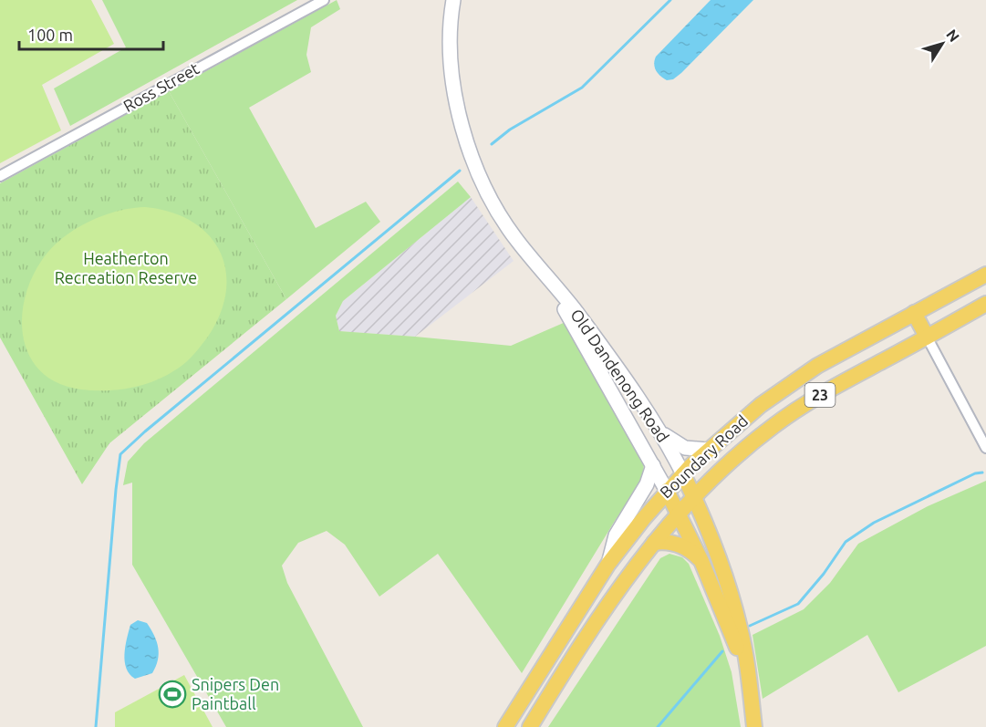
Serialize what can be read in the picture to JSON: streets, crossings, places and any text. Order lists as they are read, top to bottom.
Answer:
{
  "streets": {
    "main road": ["Old Dandenong Road", "23", "Boundary Road"],
    "street": ["Ross Street"]
  },
  "crossings": [
    ["Old Dandenong Road", "Boundary Road"]
  ],
  "parks": ["Heatherton Recreation Reserve"],
  "places": {
    "sports": ["Snipers Den Paintball"]
  },
  "scale_bar": "100 m",
  "north": "top right"
}
